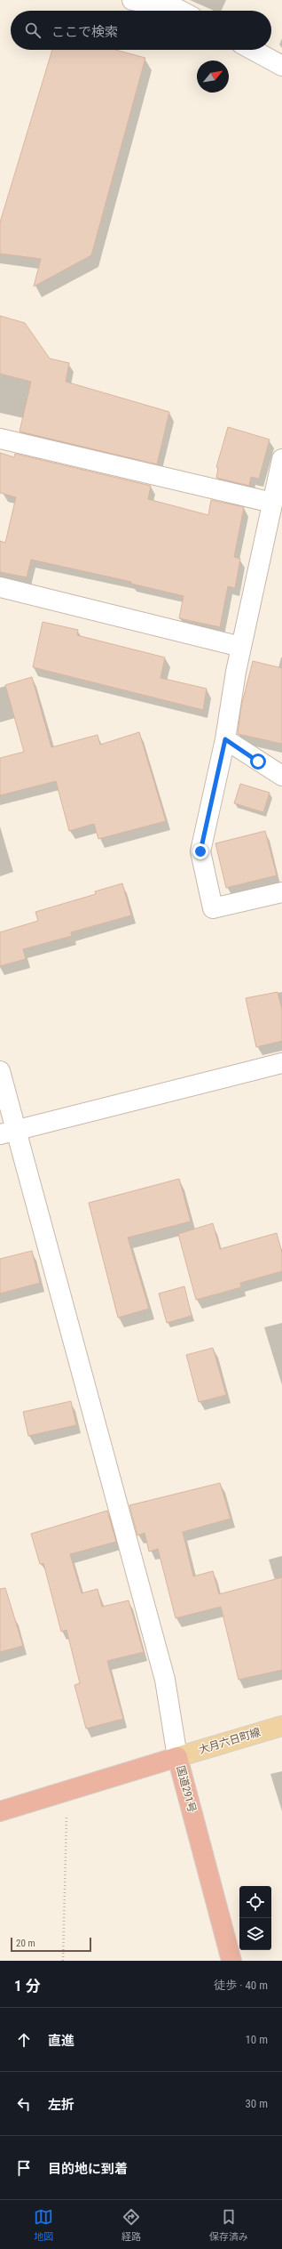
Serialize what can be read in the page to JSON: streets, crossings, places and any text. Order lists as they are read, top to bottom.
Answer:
{
  "streets": {
    "highway": ["国道291号"],
    "main road": ["大月六日町線"]
  },
  "crossings": [
    ["大月六日町線", "国道291号"]
  ],
  "scale_bar": "20 m",
  "north": "top right",
  "page": {
    "search": "ここで検索",
    "scale": "20 m",
    "heading": ["1 分", "徒歩 · 40 m"],
    "list": [
      ["直進", "10 m"],
      ["左折", "30 m"],
      "目的地に到着"
    ],
    "nav": ["地図", "経路", "保存済み"]
  }
}
